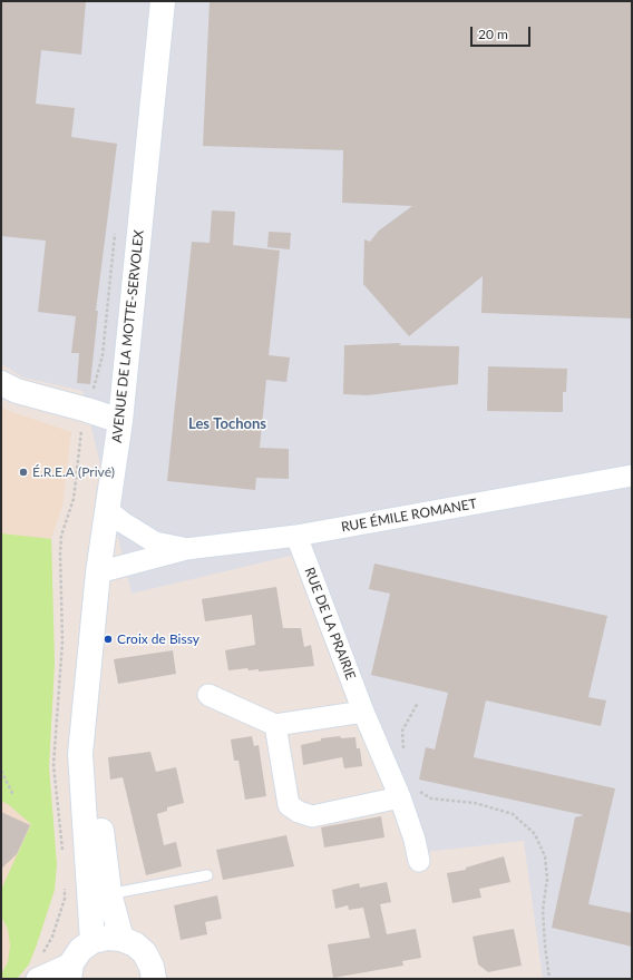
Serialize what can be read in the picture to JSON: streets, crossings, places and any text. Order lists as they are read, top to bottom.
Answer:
{
  "streets": {
    "main road": ["AVENUE DE LA MOTTE-SERVOLEX"],
    "street": ["RUE ÉMILE ROMANET", "RUE DE LA PRAIRIE"]
  },
  "crossings": [
    ["AVENUE DE LA MOTTE-SERVOLEX", "RUE ÉMILE ROMANET"],
    ["RUE ÉMILE ROMANET", "RUE DE LA PRAIRIE"]
  ],
  "districts": ["Les Tochons"],
  "places": ["É.R.E.A (Privé)", "Croix de Bissy"],
  "scale_bar": "20 m"
}
